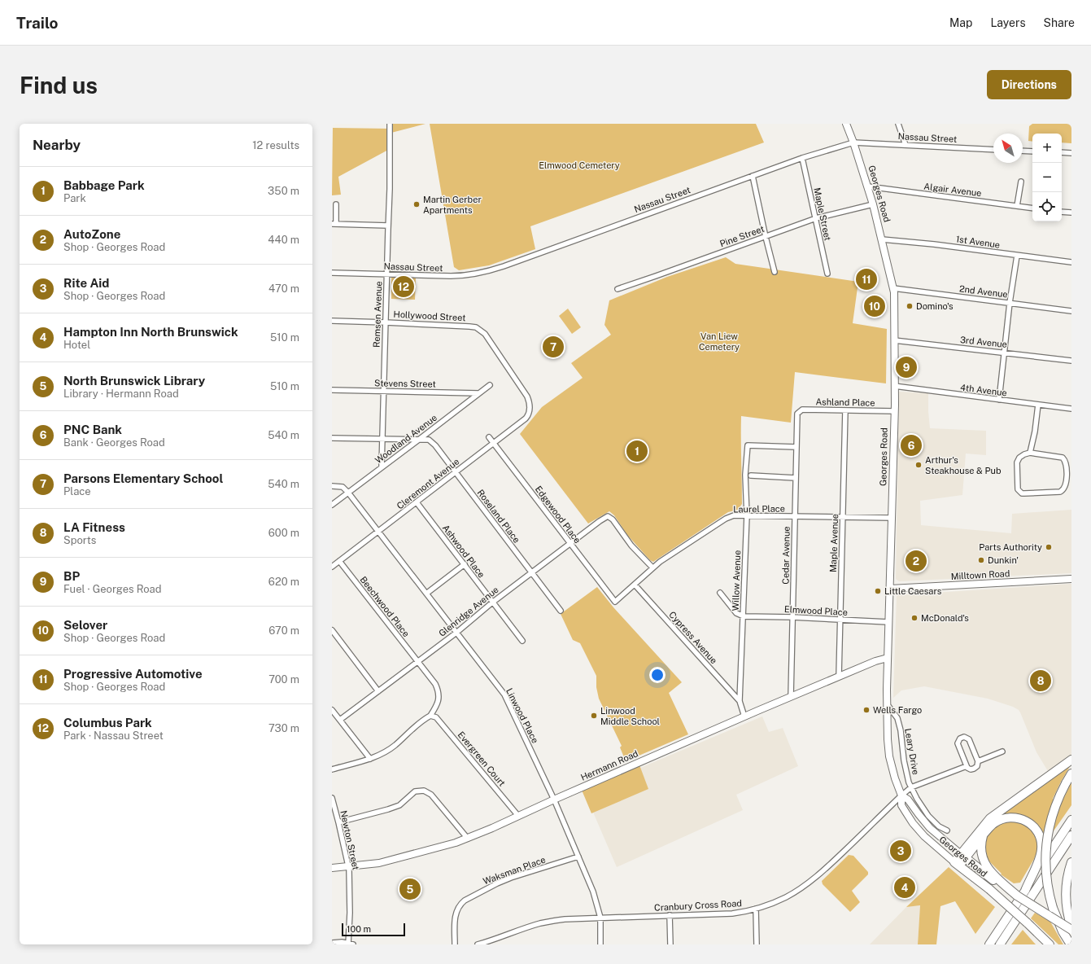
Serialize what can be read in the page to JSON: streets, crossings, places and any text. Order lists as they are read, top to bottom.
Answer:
{
  "streets": {
    "highway": ["Georges Road"],
    "street": [
      "Nassau Street",
      "Algair Avenue",
      "Maple Street",
      "Pine Street",
      "1st Avenue",
      "2nd Avenue",
      "Remsen Avenue",
      "Hollywood Street",
      "3rd Avenue",
      "Stevens Street",
      "4th Avenue",
      "Ashland Place",
      "Woodland Avenue",
      "Cleremont Avenue",
      "Laurel Place",
      "Edgewood Place",
      "Roseland Place",
      "Maple Avenue",
      "Ashwood Place",
      "Cedar Avenue",
      "Milltown Road",
      "Willow Avenue",
      "Beechwood Place",
      "Elmwood Place",
      "Glenridge Avenue",
      "Cypress Avenue",
      "Linwood Place",
      "Leary Drive",
      "Evergreen Court",
      "Hermann Road",
      "Newton Street",
      "Waksman Place",
      "Cranbury Cross Road"
    ]
  },
  "crossings": [
    ["Nassau Street", "Georges Road"],
    ["Nassau Street", "Maple Street"],
    ["Nassau Street", "Remsen Avenue"],
    ["Algair Avenue", "Georges Road"],
    ["Georges Road", "Pine Street"],
    ["Georges Road", "1st Avenue"],
    ["Georges Road", "2nd Avenue"],
    ["Georges Road", "3rd Avenue"],
    ["Georges Road", "4th Avenue"],
    ["Georges Road", "Ashland Place"],
    ["Georges Road", "Laurel Place"],
    ["Georges Road", "Milltown Road"],
    ["Georges Road", "Elmwood Place"],
    ["Georges Road", "Leary Drive"],
    ["Georges Road", "Hermann Road"],
    ["Georges Road", "Cranbury Cross Road"],
    ["Maple Street", "Pine Street"],
    ["Remsen Avenue", "Hollywood Street"],
    ["Remsen Avenue", "Stevens Street"],
    ["Remsen Avenue", "Woodland Avenue"],
    ["Hollywood Street", "Cleremont Avenue"],
    ["Stevens Street", "Woodland Avenue"],
    ["Ashland Place", "Maple Avenue"],
    ["Ashland Place", "Cedar Avenue"],
    ["Woodland Avenue", "Roseland Place"],
    ["Woodland Avenue", "Linwood Place"],
    ["Cleremont Avenue", "Edgewood Place"],
    ["Cleremont Avenue", "Roseland Place"],
    ["Cleremont Avenue", "Ashwood Place"],
    ["Cleremont Avenue", "Beechwood Place"],
    ["Cleremont Avenue", "Linwood Place"],
    ["Laurel Place", "Edgewood Place"],
    ["Laurel Place", "Maple Avenue"],
    ["Laurel Place", "Cedar Avenue"],
    ["Laurel Place", "Willow Avenue"],
    ["Laurel Place", "Glenridge Avenue"],
    ["Laurel Place", "Cypress Avenue"],
    ["Edgewood Place", "Glenridge Avenue"],
    ["Roseland Place", "Glenridge Avenue"],
    ["Maple Avenue", "Elmwood Place"],
    ["Maple Avenue", "Hermann Road"],
    ["Ashwood Place", "Glenridge Avenue"],
    ["Cedar Avenue", "Willow Avenue"],
    ["Cedar Avenue", "Elmwood Place"],
    ["Cedar Avenue", "Hermann Road"],
    ["Willow Avenue", "Elmwood Place"],
    ["Willow Avenue", "Cypress Avenue"],
    ["Willow Avenue", "Hermann Road"],
    ["Beechwood Place", "Glenridge Avenue"],
    ["Glenridge Avenue", "Linwood Place"],
    ["Linwood Place", "Hermann Road"],
    ["Linwood Place", "Waksman Place"],
    ["Linwood Place", "Cranbury Cross Road"],
    ["Leary Drive", "Cranbury Cross Road"],
    ["Evergreen Court", "Hermann Road"],
    ["Hermann Road", "Newton Street"]
  ],
  "parks": ["Elmwood Cemetery", "Van Liew Cemetery"],
  "places": [
    "Martin Gerber Apartments",
    "Domino's",
    "Arthur's Steakhouse & Pub",
    "Parts Authority",
    "Dunkin'",
    "Little Caesars",
    "McDonald's",
    "Wells Fargo",
    "Linwood Middle School"
  ],
  "scale_bar": "100 m",
  "north": "top left",
  "page": {
    "header": "Trailo",
    "nav": ["Map", "Layers", "Share"],
    "buttons": "Directions",
    "title": "Find us",
    "heading": ["Nearby", "12 results"],
    "map_buttons": ["+", "−"],
    "list": [
      {
        "mark": "1",
        "name": "Babbage Park",
        "note": "Park",
        "value": "350 m"
      },
      {
        "mark": "2",
        "name": "AutoZone",
        "note": "Shop · Georges Road",
        "value": "440 m"
      },
      {
        "mark": "3",
        "name": "Rite Aid",
        "note": "Shop · Georges Road",
        "value": "470 m"
      },
      {
        "mark": "4",
        "name": "Hampton Inn North Brunswick",
        "note": "Hotel",
        "value": "510 m"
      },
      {
        "mark": "5",
        "name": "North Brunswick Library",
        "note": "Library · Hermann Road",
        "value": "510 m"
      },
      {
        "mark": "6",
        "name": "PNC Bank",
        "note": "Bank · Georges Road",
        "value": "540 m"
      },
      {
        "mark": "7",
        "name": "Parsons Elementary School",
        "note": "Place",
        "value": "540 m"
      },
      {
        "mark": "8",
        "name": "LA Fitness",
        "note": "Sports",
        "value": "600 m"
      },
      {
        "mark": "9",
        "name": "BP",
        "note": "Fuel · Georges Road",
        "value": "620 m"
      },
      {
        "mark": "10",
        "name": "Selover",
        "note": "Shop · Georges Road",
        "value": "670 m"
      },
      {
        "mark": "11",
        "name": "Progressive Automotive",
        "note": "Shop · Georges Road",
        "value": "700 m"
      },
      {
        "mark": "12",
        "name": "Columbus Park",
        "note": "Park · Nassau Street",
        "value": "730 m"
      }
    ],
    "pins": [
      "11",
      "12",
      "10",
      "7",
      "9",
      "6",
      "1",
      "2",
      "8",
      "3",
      "4",
      "5"
    ],
    "scale": "100 m"
  }
}
